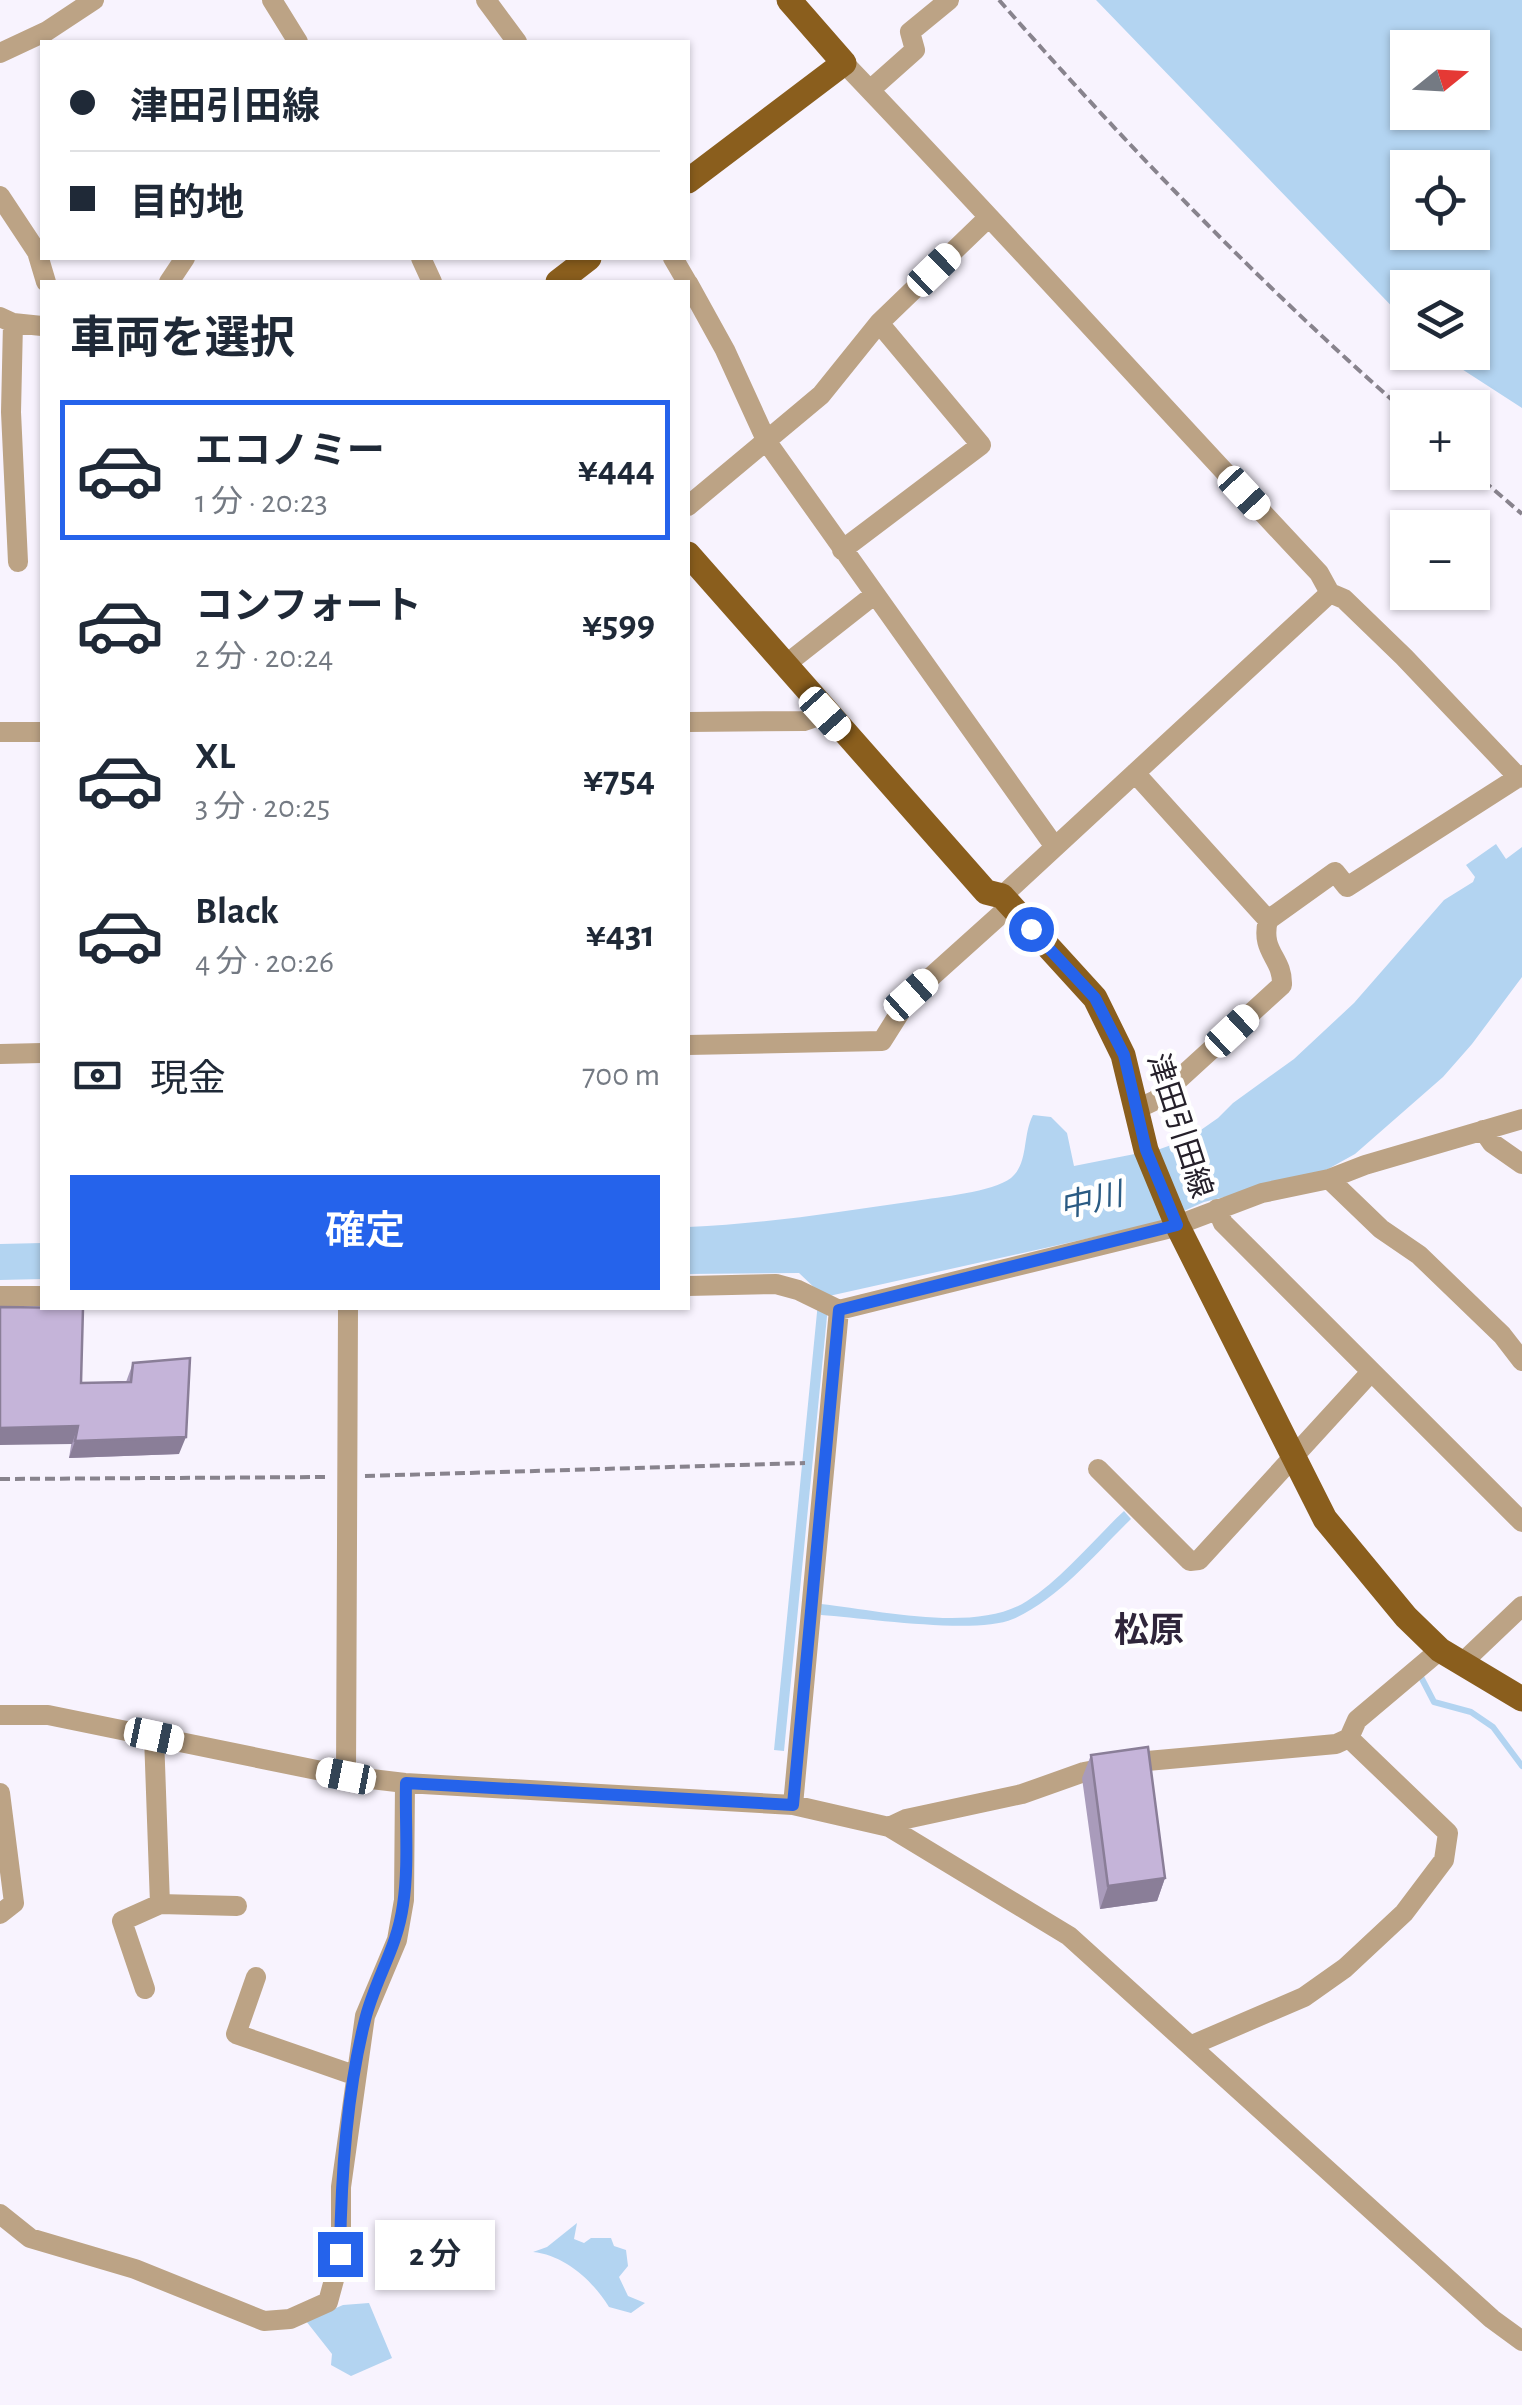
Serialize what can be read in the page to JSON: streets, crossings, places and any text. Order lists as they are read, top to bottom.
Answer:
{
  "streets": {
    "main road": ["津田引田線"]
  },
  "districts": ["松原"],
  "water": ["中川"],
  "north": "right",
  "page": {
    "map_buttons": ["+", "−"],
    "banner": ["津田引田線", "目的地"],
    "heading": "車両を選択",
    "list": [
      {
        "name": "エコノミー",
        "note": "1 分 · 20:23",
        "value": "¥444"
      },
      {
        "name": "コンフォート",
        "note": "2 分 · 20:24",
        "value": "¥599"
      },
      {
        "name": "XL",
        "note": "3 分 · 20:25",
        "value": "¥754"
      },
      {
        "name": "Black",
        "note": "4 分 · 20:26",
        "value": "¥431"
      }
    ],
    "pay": ["現金", "700 m"],
    "buttons": "確定",
    "bubble": "2 分"
  }
}
